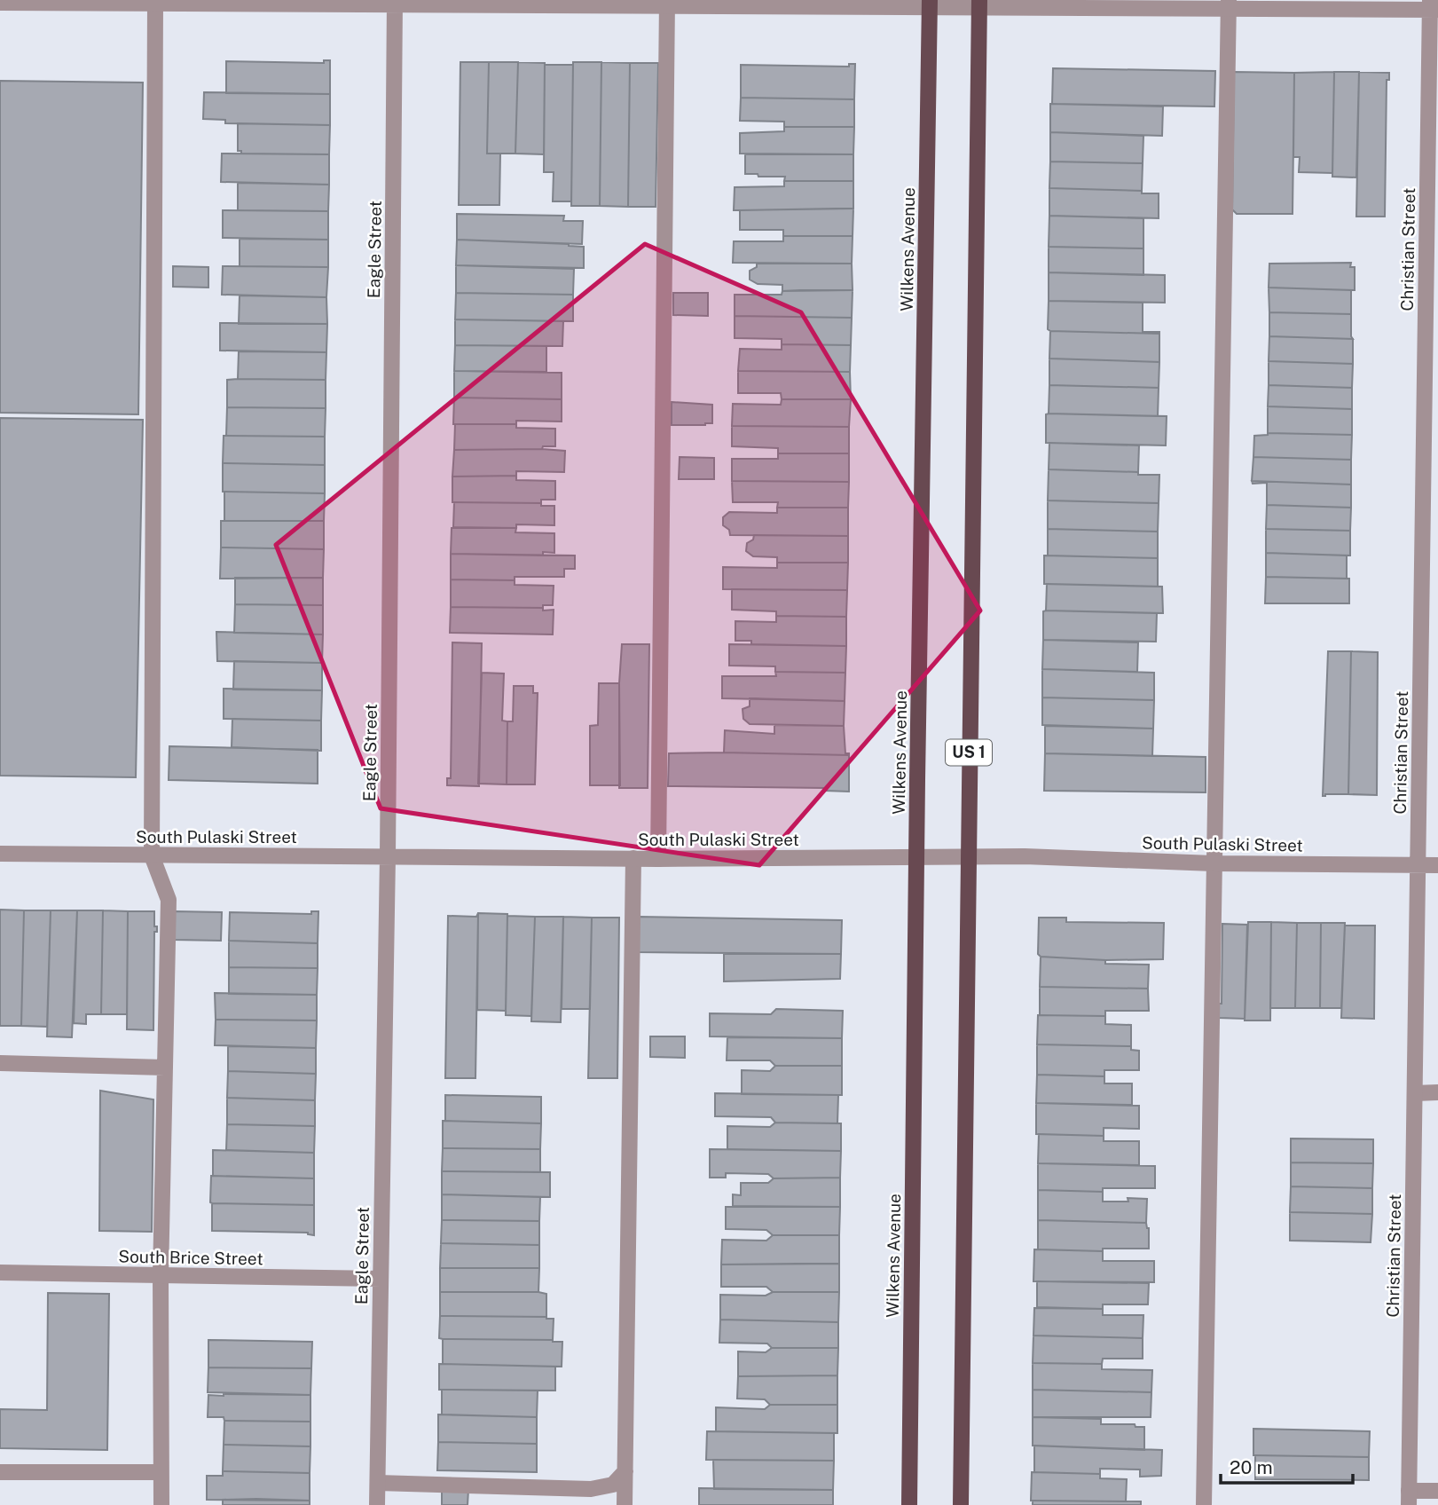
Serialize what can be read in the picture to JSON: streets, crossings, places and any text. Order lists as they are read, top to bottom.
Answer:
{
  "streets": {
    "main road": ["Wilkens Avenue", "US 1"],
    "street": [
      "Eagle Street",
      "Christian Street",
      "South Pulaski Street",
      "South Brice Street"
    ]
  },
  "crossings": [
    ["Eagle Street", "South Pulaski Street"],
    ["Eagle Street", "South Brice Street"],
    ["Wilkens Avenue", "South Pulaski Street"],
    ["Christian Street", "South Pulaski Street"],
    ["US 1", "South Pulaski Street"]
  ],
  "scale_bar": "20 m"
}
